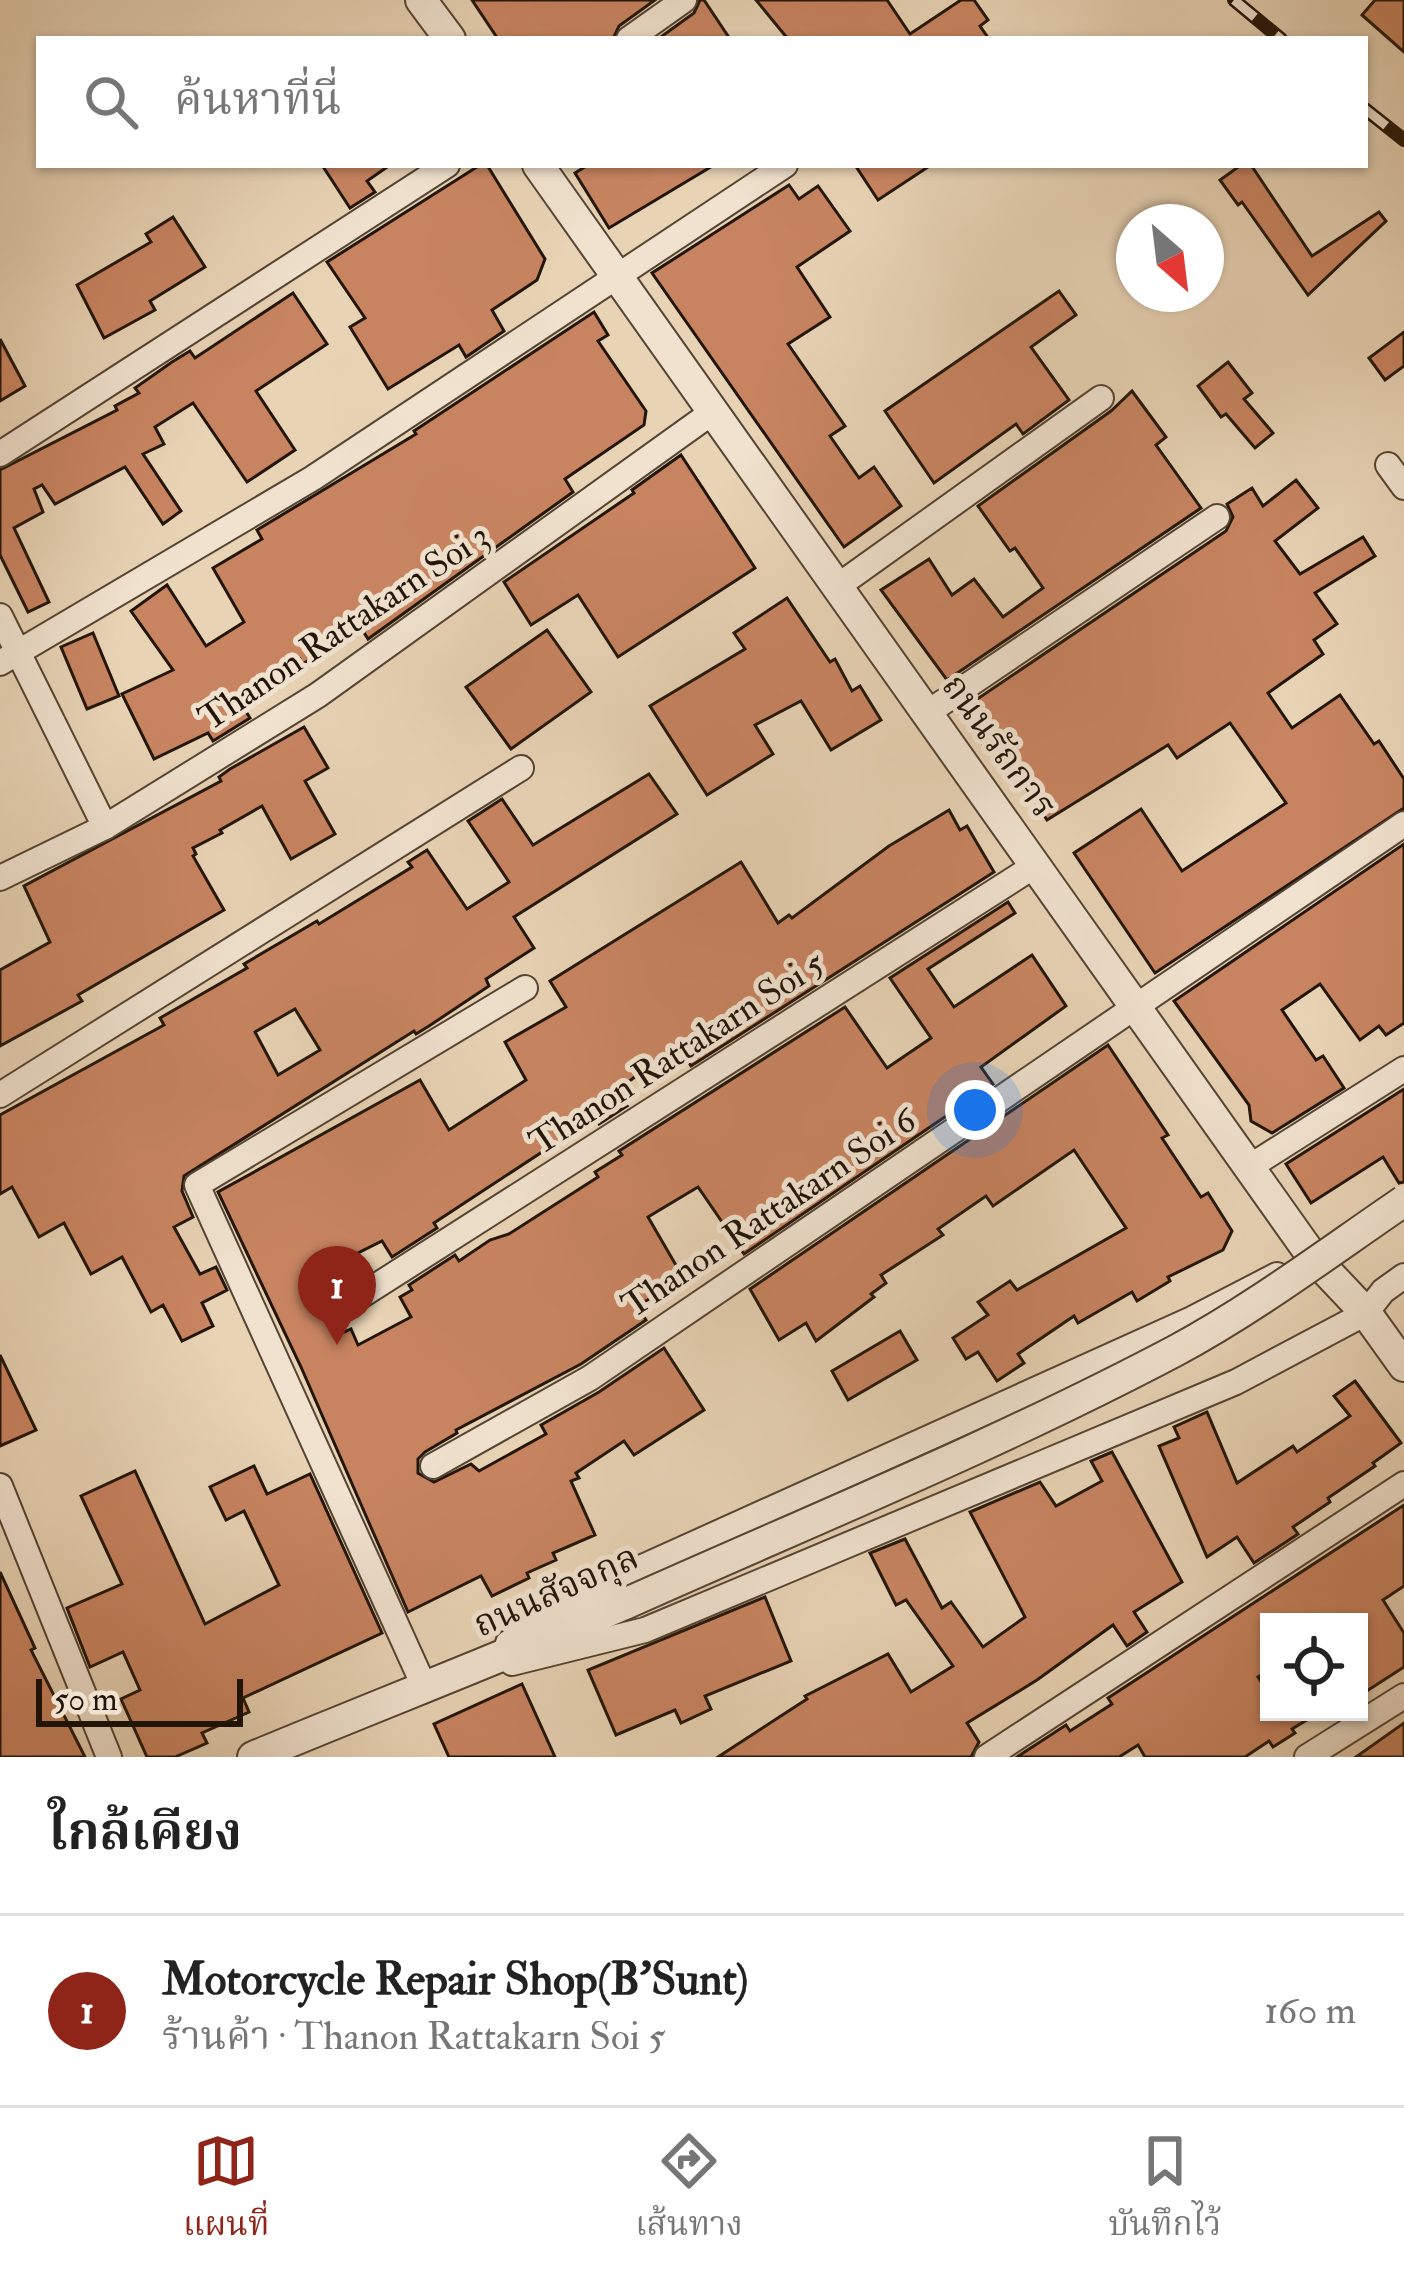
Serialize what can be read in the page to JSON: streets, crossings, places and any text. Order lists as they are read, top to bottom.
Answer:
{
  "streets": {
    "street": [
      "Thanon Rattakarn Soi 3",
      "ถนนรัถการ",
      "Thanon Rattakarn Soi 5",
      "Thanon Rattakarn Soi 6",
      "ถนนสัจจกุล"
    ]
  },
  "crossings": [
    ["Thanon Rattakarn Soi 3", "ถนนรัถการ"],
    ["ถนนรัถการ", "Thanon Rattakarn Soi 5"],
    ["ถนนรัถการ", "Thanon Rattakarn Soi 6"],
    ["ถนนรัถการ", "ถนนสัจจกุล"]
  ],
  "scale_bar": "50 m",
  "north": "bottom right",
  "page": {
    "search": "ค้นหาที่นี่",
    "pins": "1",
    "scale": "50 m",
    "heading": "ใกล้เคียง",
    "list": [
      {
        "mark": "1",
        "name": "Motorcycle Repair Shop(B'Sunt)",
        "note": "ร้านค้า · Thanon Rattakarn Soi 5",
        "value": "160 m"
      }
    ],
    "nav": ["แผนที่", "เส้นทาง", "บันทึกไว้"]
  }
}
